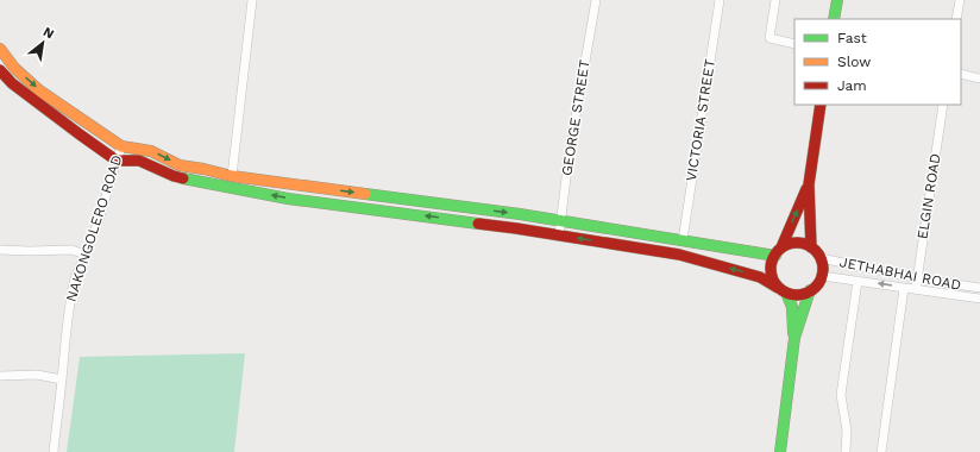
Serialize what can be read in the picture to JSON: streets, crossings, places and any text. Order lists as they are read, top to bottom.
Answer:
{
  "streets": {
    "street": [
      "GEORGE STREET",
      "VICTORIA STREET",
      "ELGIN ROAD",
      "NAKONGOLERO ROAD",
      "JETHABHAI ROAD"
    ]
  },
  "crossings": [
    ["ELGIN ROAD", "JETHABHAI ROAD"]
  ],
  "legend": ["Fast", "Slow", "Jam"],
  "north": "top right"
}
